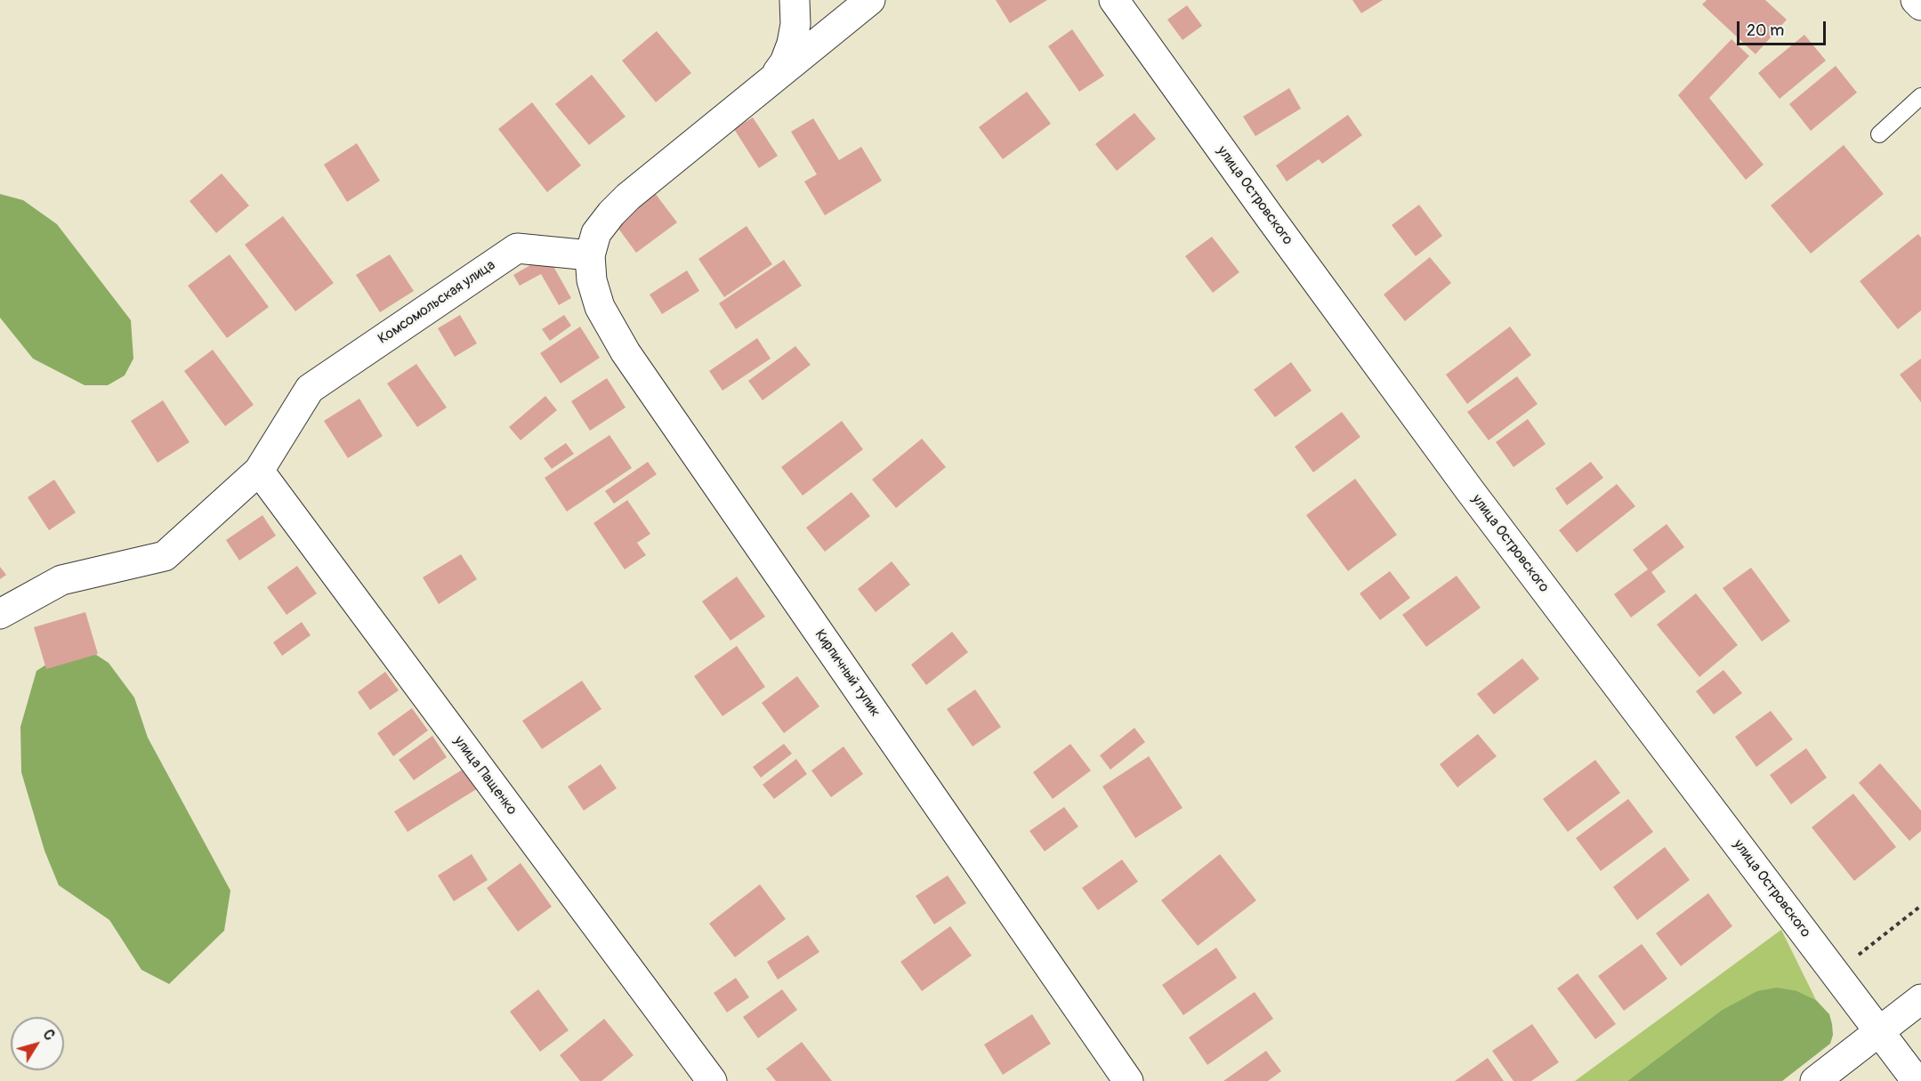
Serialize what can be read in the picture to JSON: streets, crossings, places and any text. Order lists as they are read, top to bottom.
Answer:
{
  "streets": {
    "street": [
      "улица Островского",
      "Комсомольская улица",
      "Кирпичный тупик",
      "улица Пащенко"
    ]
  },
  "crossings": [
    ["Комсомольская улица", "Кирпичный тупик"],
    ["Комсомольская улица", "улица Пащенко"]
  ],
  "scale_bar": "20 m",
  "north": "top right"
}
